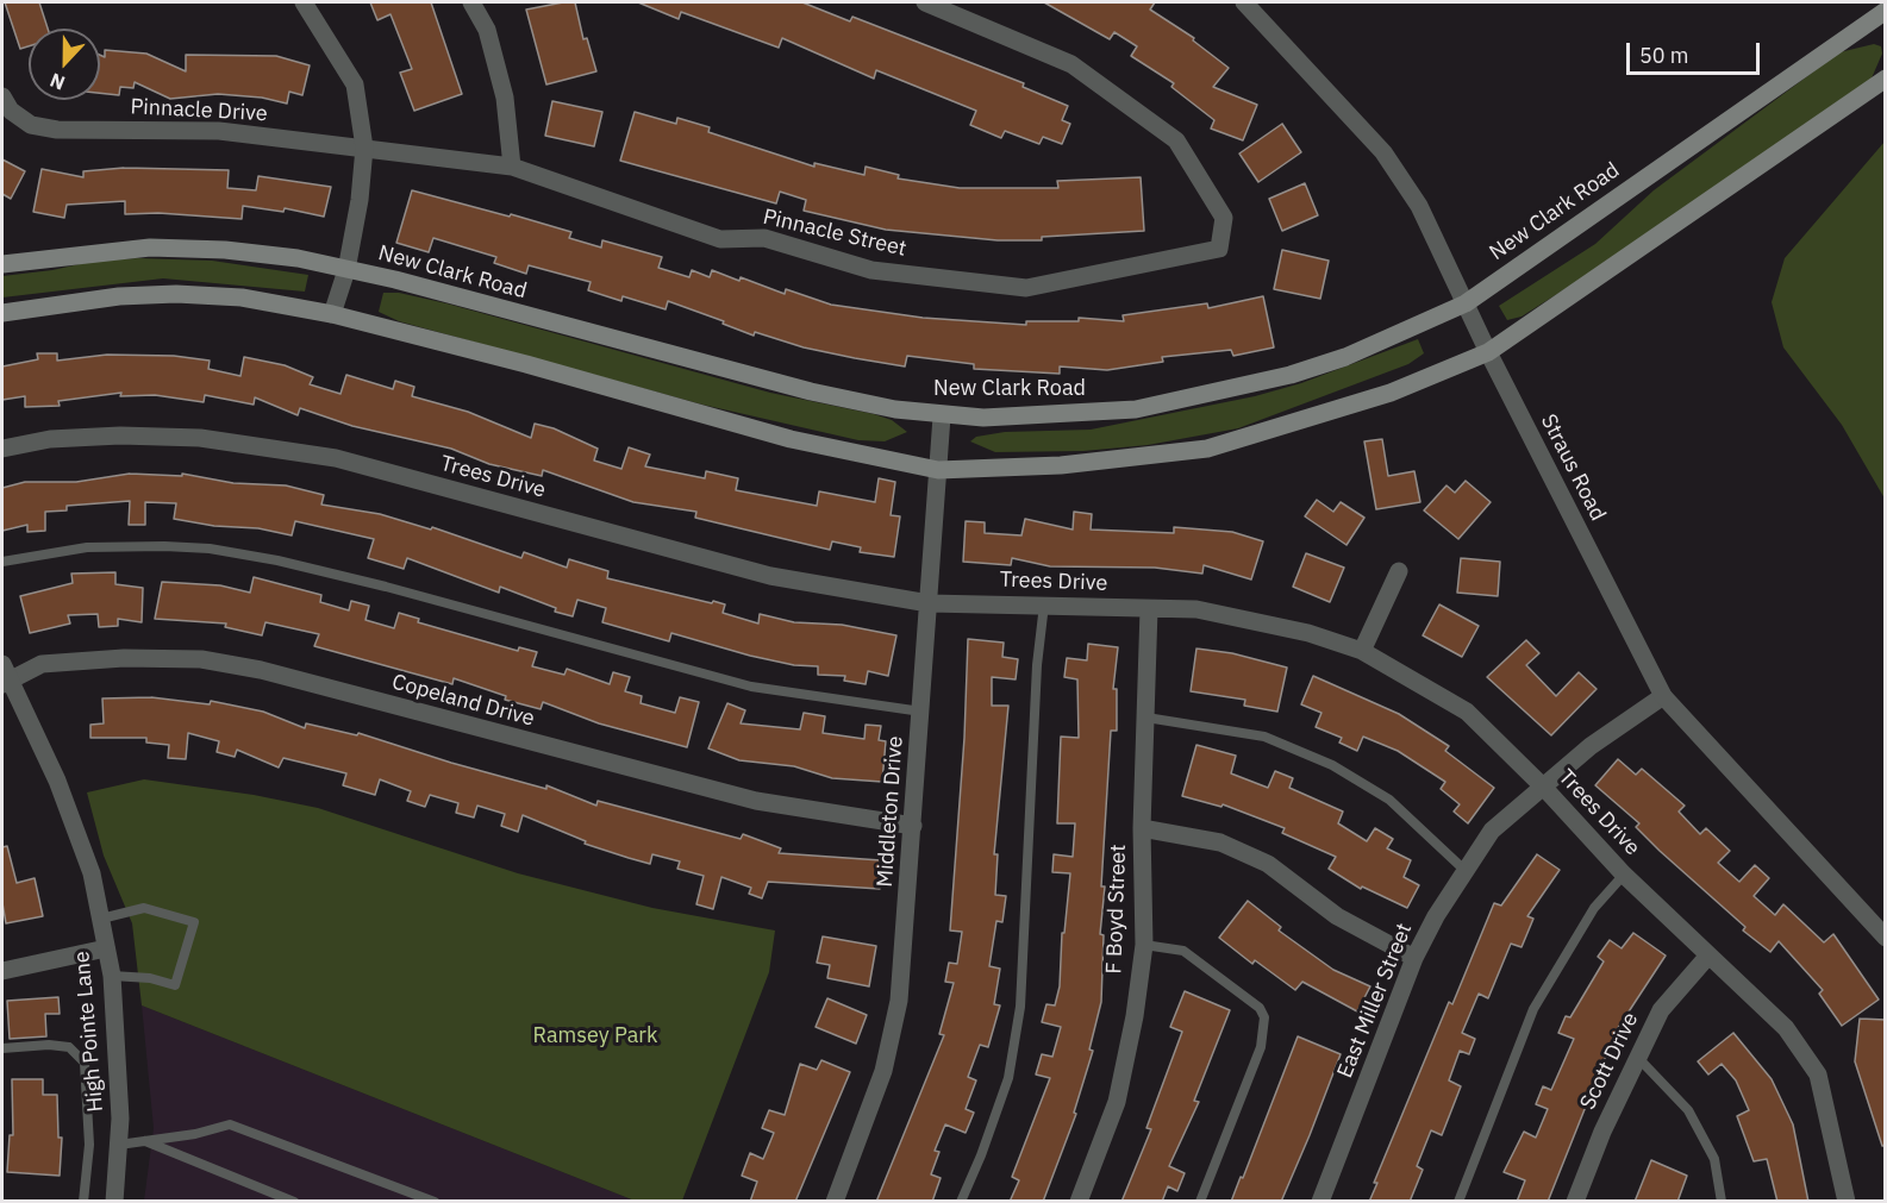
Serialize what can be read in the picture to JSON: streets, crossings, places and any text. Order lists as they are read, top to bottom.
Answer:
{
  "streets": {
    "main road": ["New Clark Road"],
    "street": [
      "Pinnacle Drive",
      "Pinnacle Street",
      "Straus Road",
      "Trees Drive",
      "Copeland Drive",
      "Middleton Drive",
      "F Boyd Street",
      "East Miller Street",
      "High Pointe Lane",
      "Scott Drive"
    ]
  },
  "crossings": [
    ["Pinnacle Drive", "Pinnacle Street"],
    ["New Clark Road", "Straus Road"],
    ["New Clark Road", "Middleton Drive"],
    ["Straus Road", "East Miller Street"],
    ["Trees Drive", "Middleton Drive"],
    ["Trees Drive", "F Boyd Street"],
    ["Trees Drive", "East Miller Street"],
    ["Trees Drive", "Scott Drive"],
    ["Copeland Drive", "Middleton Drive"],
    ["Copeland Drive", "High Pointe Lane"]
  ],
  "parks": ["Ramsey Park"],
  "scale_bar": "50 m",
  "north": "bottom"
}
